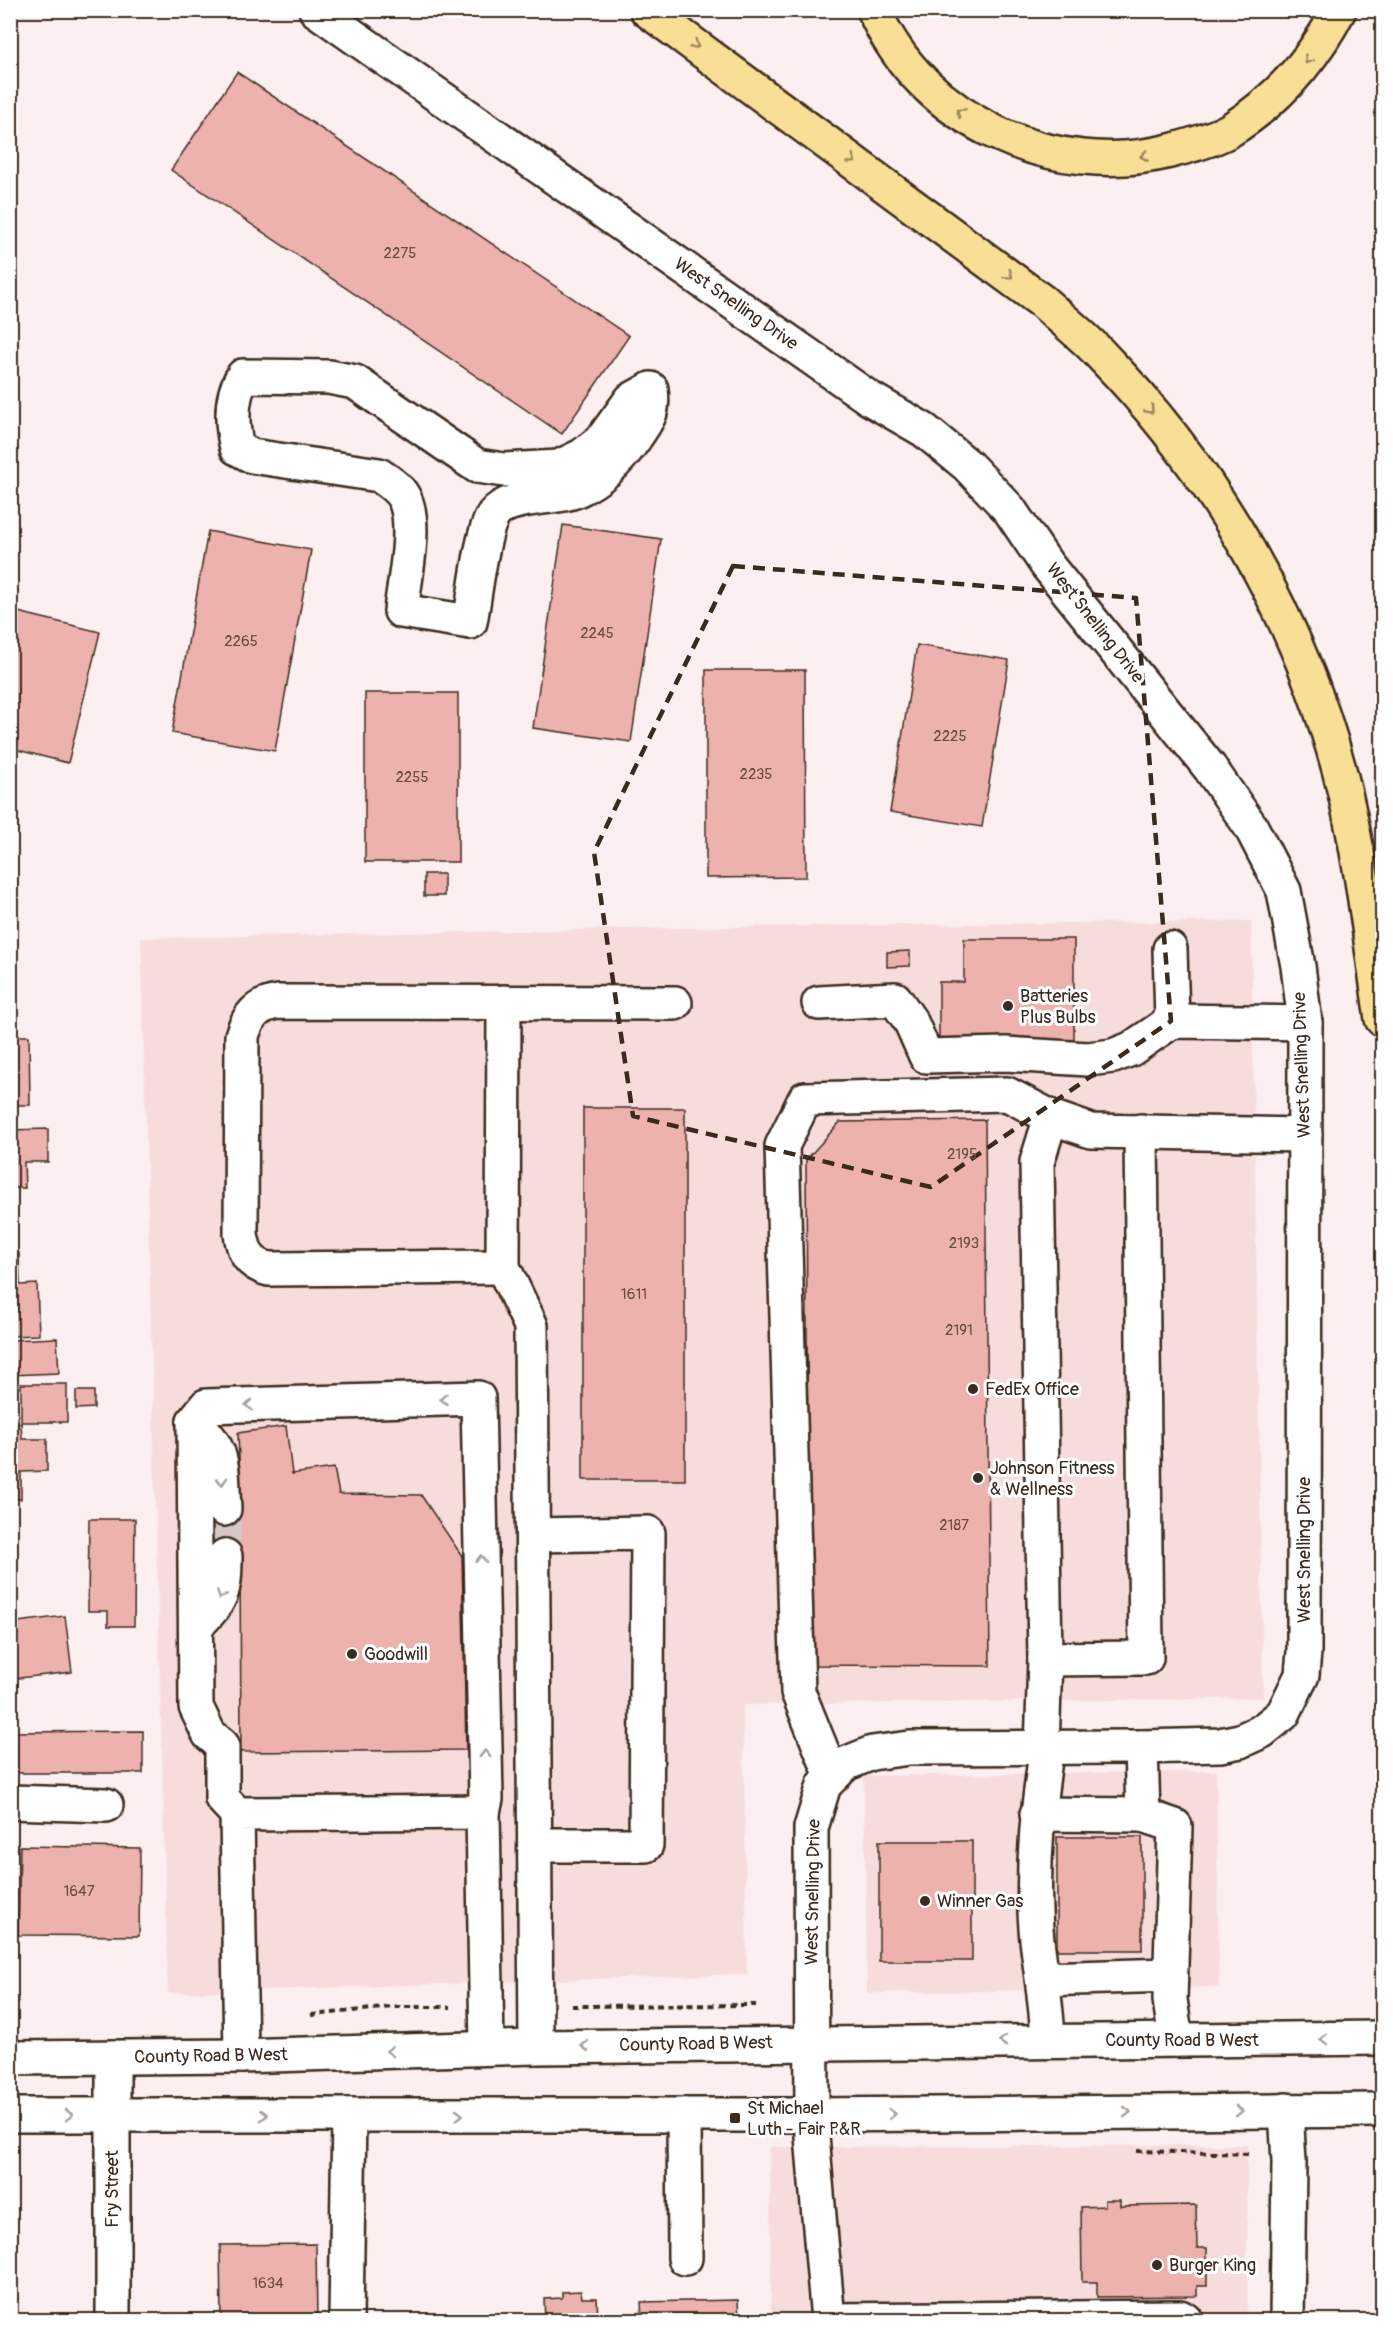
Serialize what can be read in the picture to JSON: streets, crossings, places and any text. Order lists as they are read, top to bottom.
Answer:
{
  "streets": {
    "street": ["West Snelling Drive", "County Road B West", "Fry Street"]
  },
  "crossings": [
    ["West Snelling Drive", "County Road B West"],
    ["County Road B West", "Fry Street"]
  ],
  "places": {
    "other": [
      "Batteries Plus Bulbs",
      "FedEx Office",
      "Johnson Fitness & Wellness",
      "Goodwill",
      "Winner Gas",
      "Burger King"
    ],
    "transit": ["St Michael Luth - Fair P&R"]
  },
  "house_numbers": [
    "2275",
    "2245",
    "2265",
    "2225",
    "2235",
    "2255",
    "2195",
    "2193",
    "1611",
    "2191",
    "2187",
    "1647",
    "1634"
  ]
}
